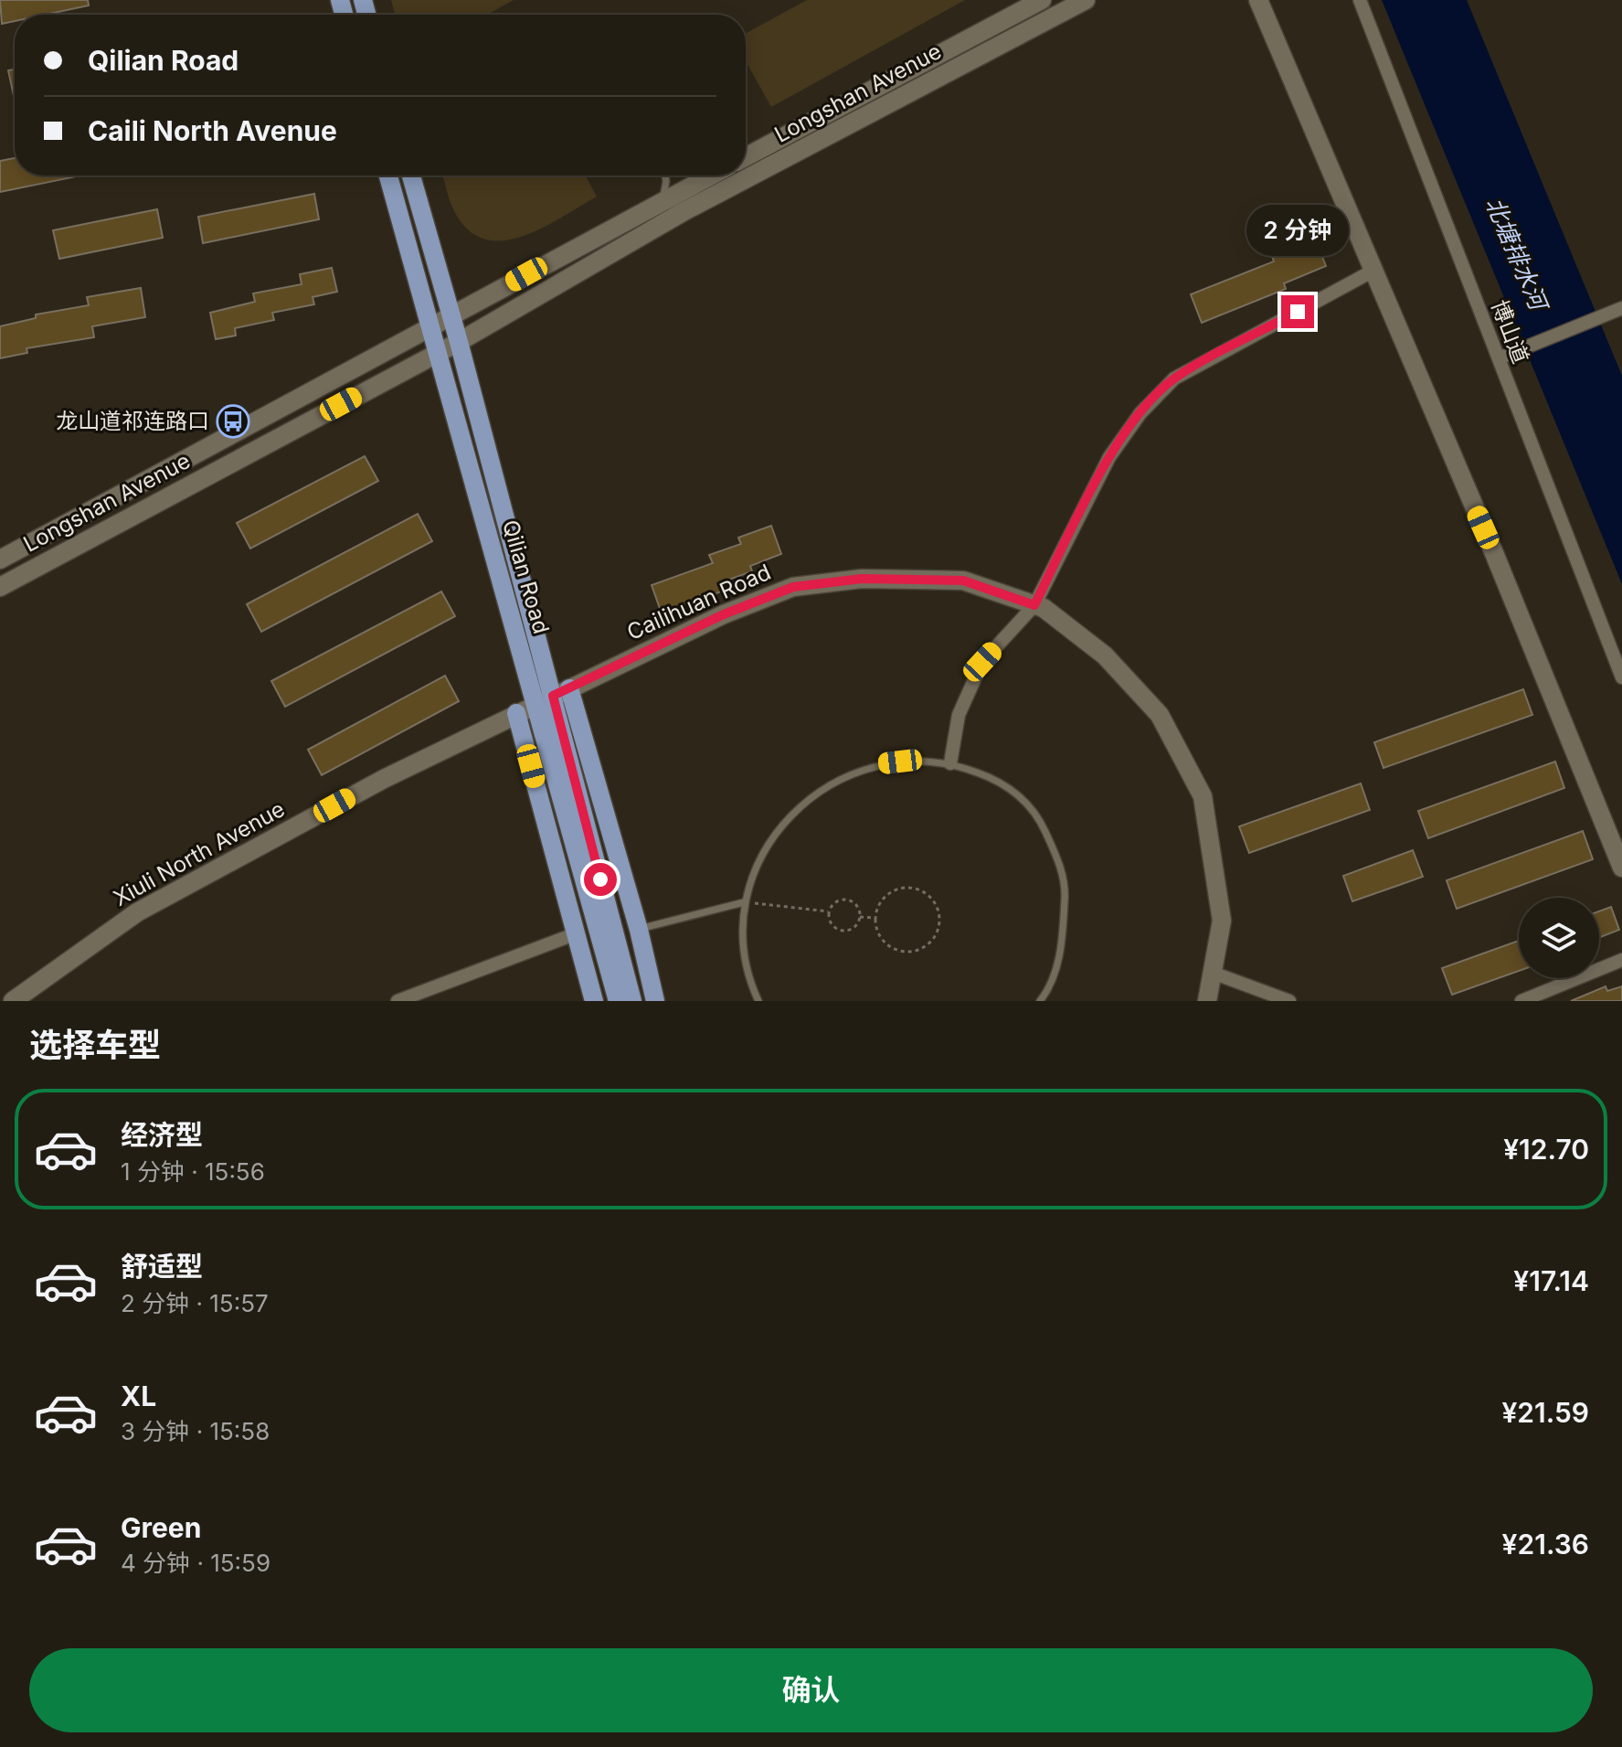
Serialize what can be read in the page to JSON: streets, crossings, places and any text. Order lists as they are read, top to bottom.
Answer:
{
  "streets": {
    "main road": ["Qilian Road"],
    "street": [
      "Longshan Avenue",
      "博山道",
      "Cailihuan Road",
      "Xiuli North Avenue"
    ]
  },
  "crossings": [
    ["Longshan Avenue", "Qilian Road"],
    ["Qilian Road", "Cailihuan Road"],
    ["Qilian Road", "Xiuli North Avenue"],
    ["Cailihuan Road", "Xiuli North Avenue"]
  ],
  "water": ["北塘排水河"],
  "places": {
    "bus stop": ["龙山道祁连路口"]
  },
  "page": {
    "banner": ["Qilian Road", "Caili North Avenue"],
    "bubble": "2 分钟",
    "heading": "选择车型",
    "list": [
      {
        "name": "经济型",
        "note": "1 分钟 · 15:56",
        "value": "¥12.70"
      },
      {
        "name": "舒适型",
        "note": "2 分钟 · 15:57",
        "value": "¥17.14"
      },
      {
        "name": "XL",
        "note": "3 分钟 · 15:58",
        "value": "¥21.59"
      },
      {
        "name": "Green",
        "note": "4 分钟 · 15:59",
        "value": "¥21.36"
      }
    ],
    "buttons": "确认"
  }
}
